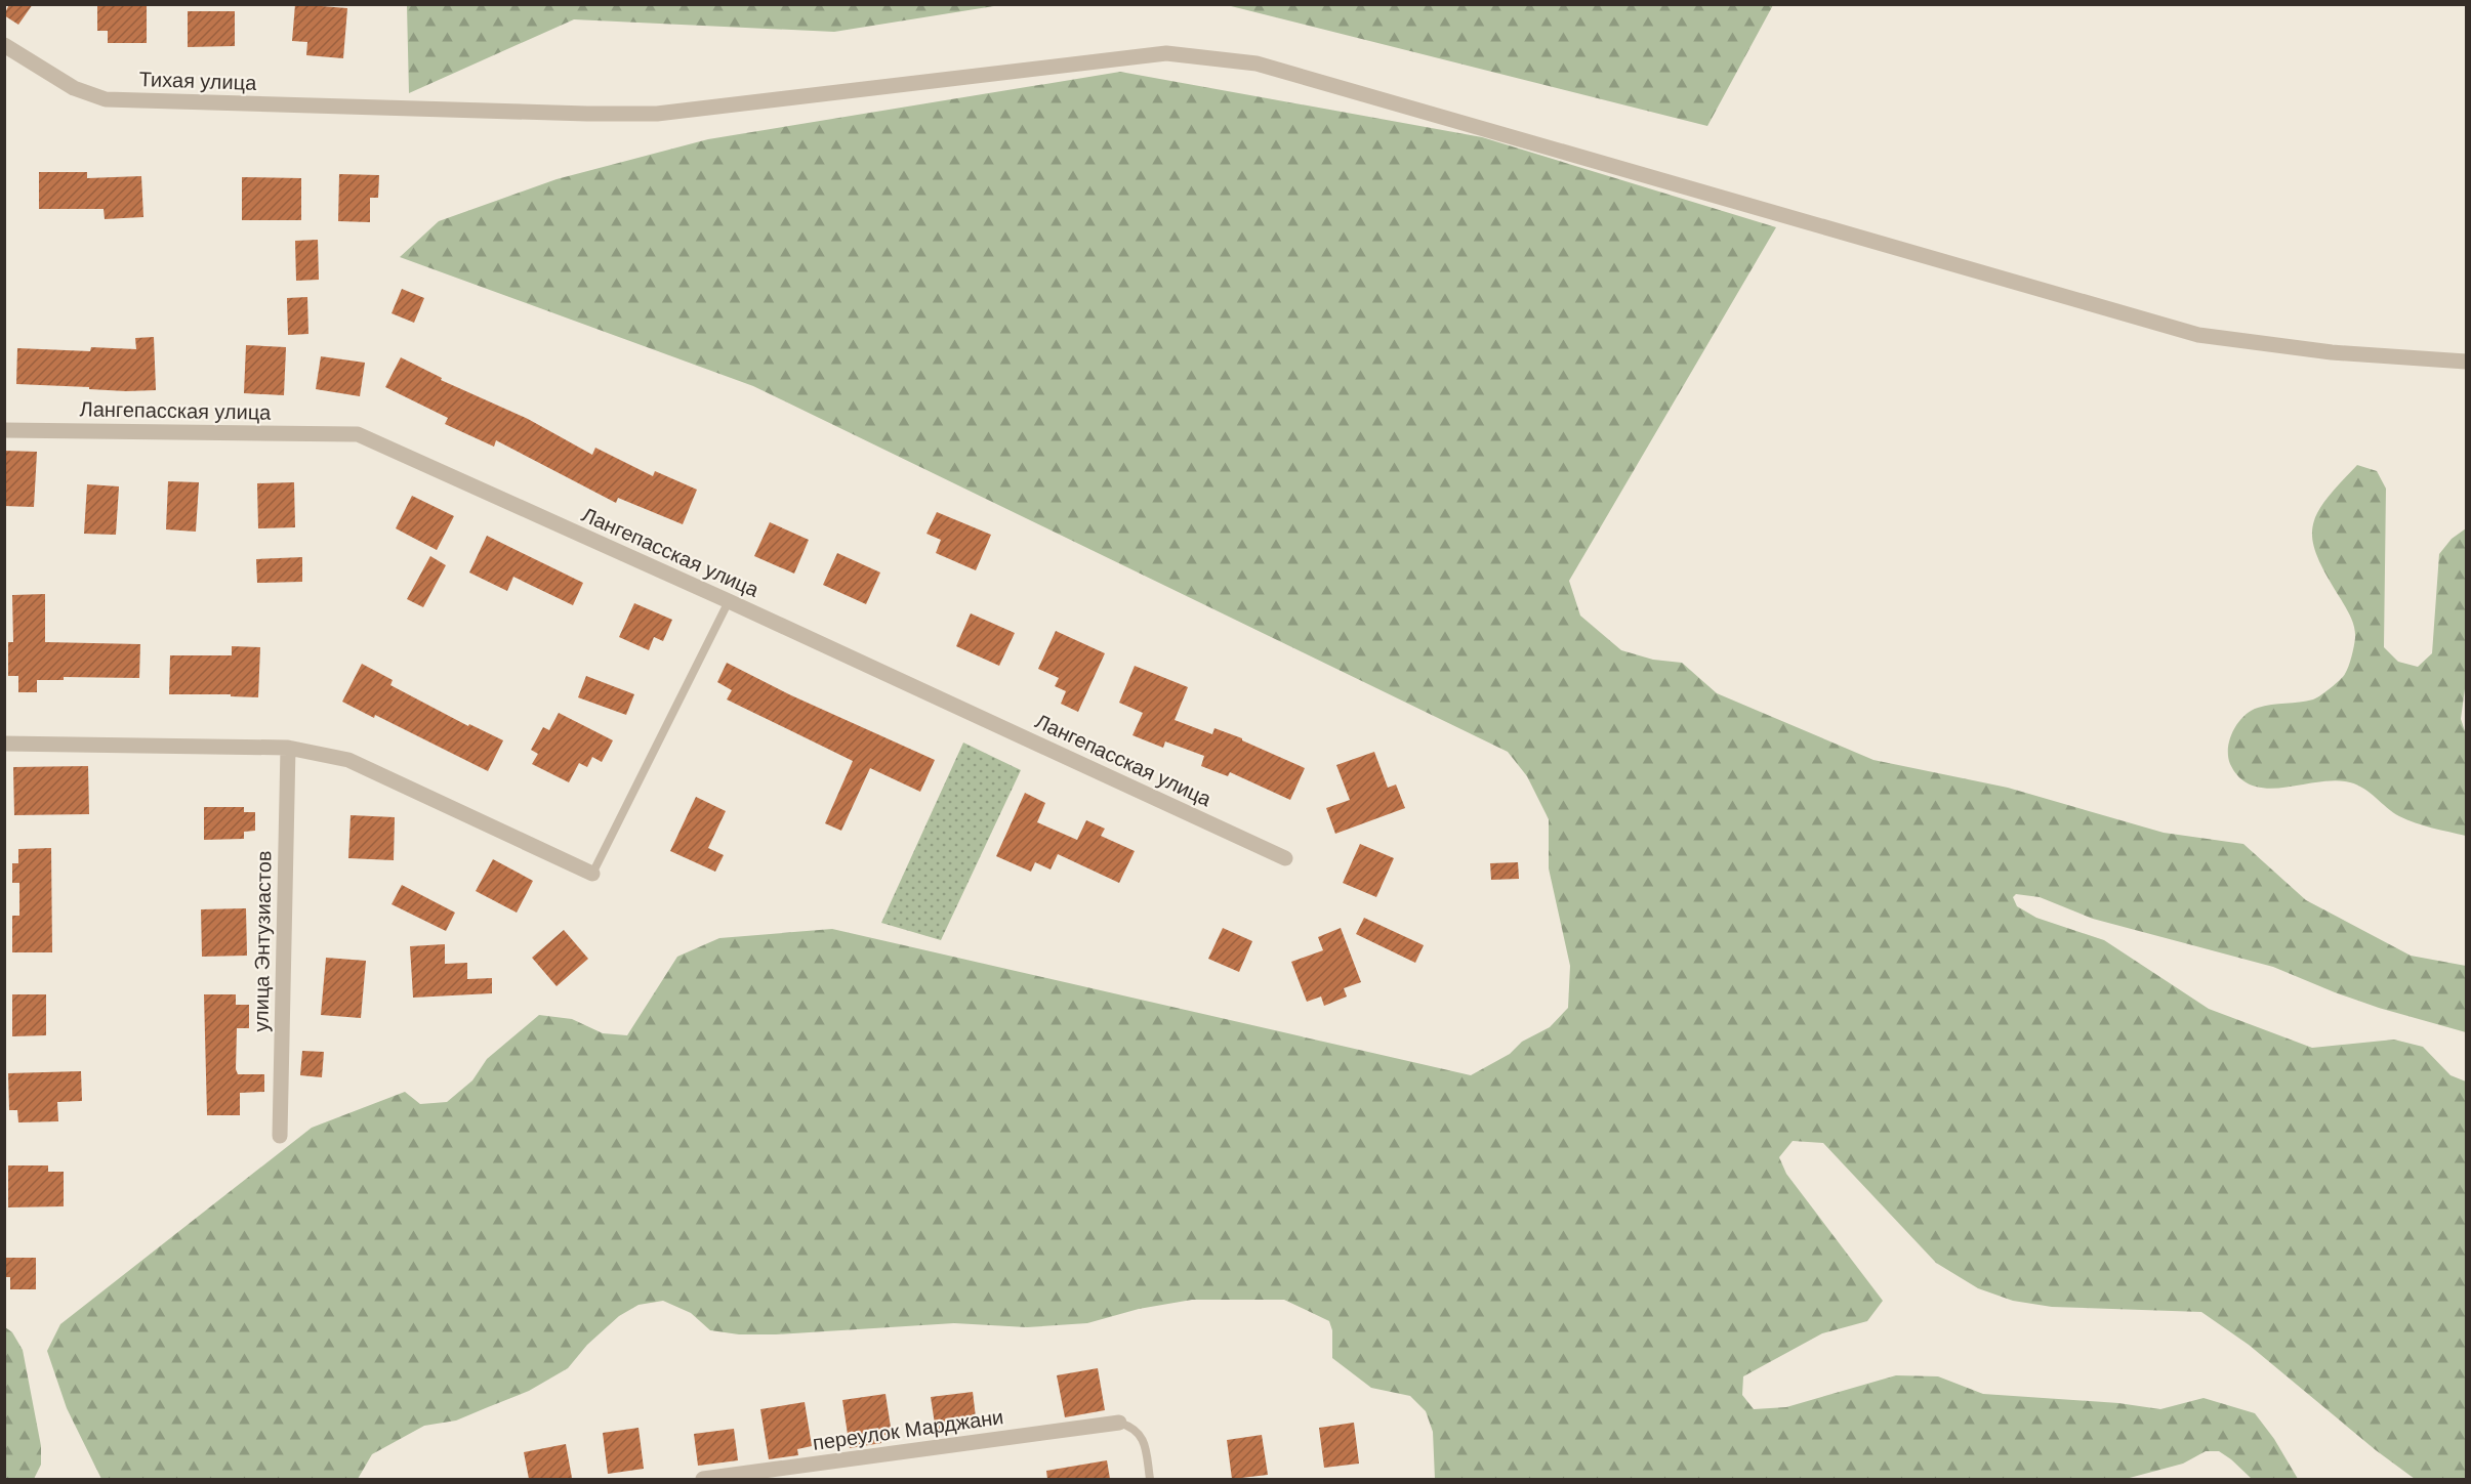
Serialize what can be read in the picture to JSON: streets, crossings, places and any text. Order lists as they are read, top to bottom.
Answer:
{
  "streets": {
    "street": [
      "Тихая улица",
      "Лангепасская улица",
      "улица Энтузиастов",
      "переулок Марджани"
    ]
  }
}
